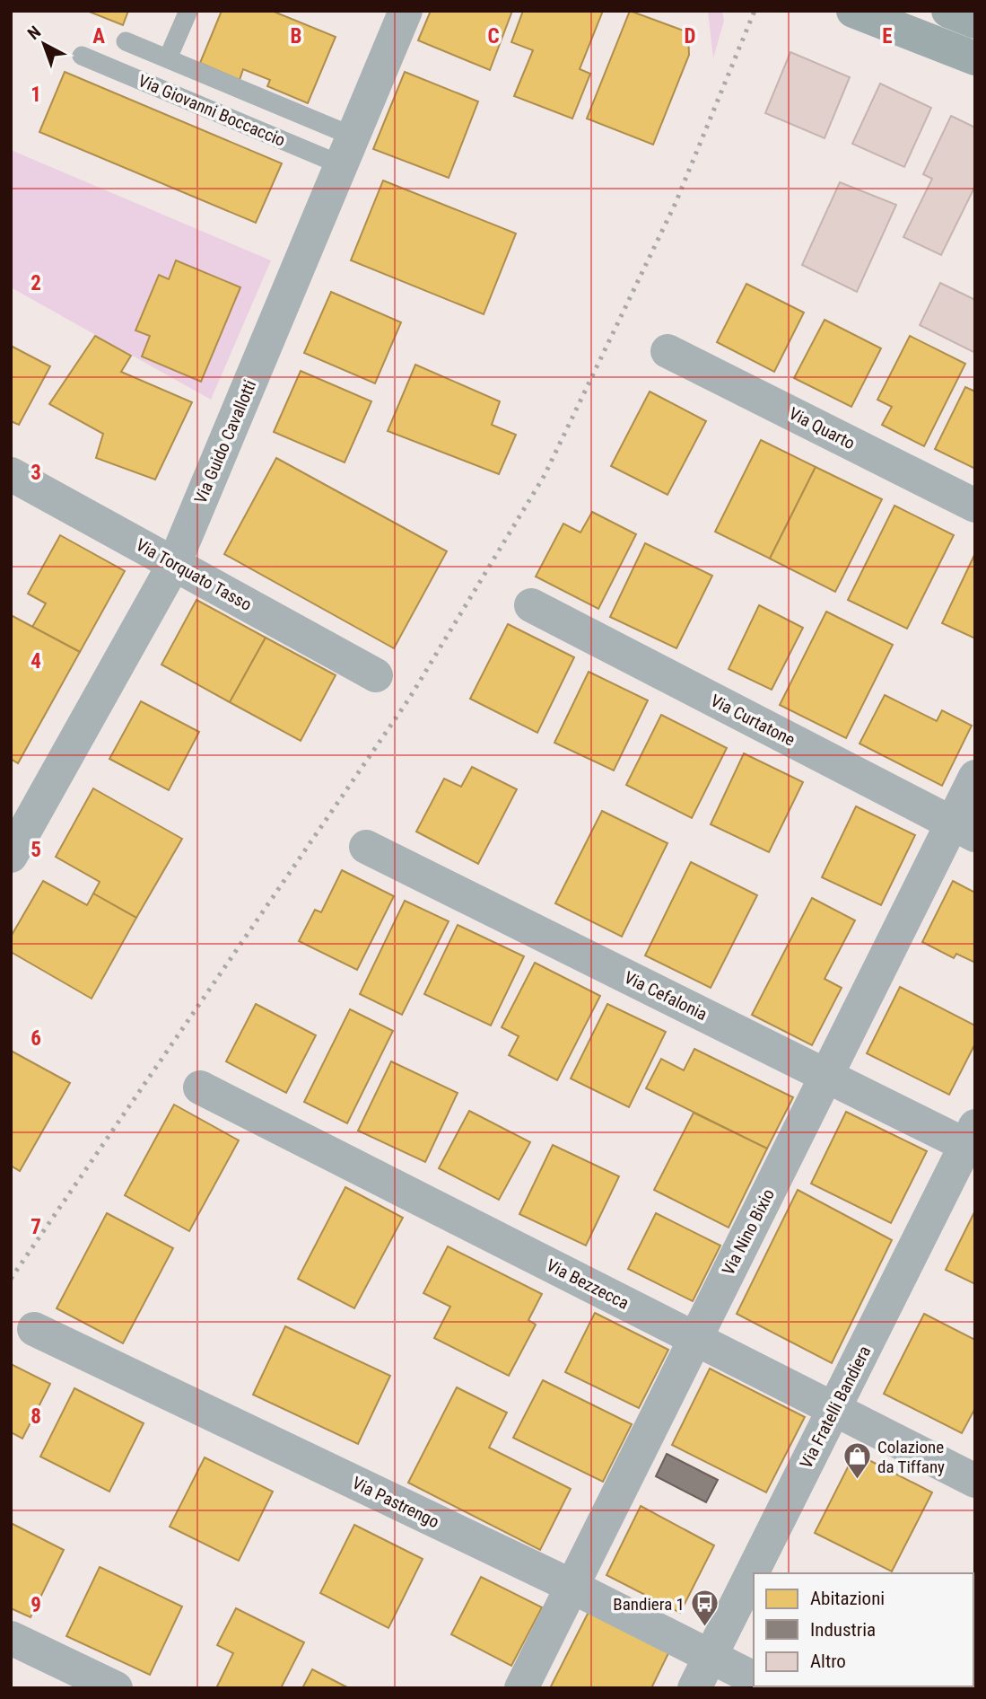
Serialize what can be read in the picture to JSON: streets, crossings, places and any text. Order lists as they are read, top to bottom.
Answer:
{
  "streets": {
    "street": [
      "Via Quarto",
      "Via Guido Cavallotti",
      "Via Torquato Tasso",
      "Via Curtatone",
      "Via Cefalonia",
      "Via Nino Bixio",
      "Via Bezzecca",
      "Via Fratelli Bandiera",
      "Via Pastrengo"
    ],
    "lane": ["Via Giovanni Boccaccio"]
  },
  "crossings": [
    ["Via Giovanni Boccaccio", "Via Guido Cavallotti"],
    ["Via Guido Cavallotti", "Via Torquato Tasso"],
    ["Via Curtatone", "Via Nino Bixio"],
    ["Via Cefalonia", "Via Nino Bixio"],
    ["Via Cefalonia", "Via Fratelli Bandiera"],
    ["Via Nino Bixio", "Via Bezzecca"],
    ["Via Nino Bixio", "Via Pastrengo"],
    ["Via Bezzecca", "Via Fratelli Bandiera"],
    ["Via Fratelli Bandiera", "Via Pastrengo"]
  ],
  "places": {
    "shop": ["Colazione da Tiffany"],
    "bus stop": ["Bandiera 1"]
  },
  "legend": ["Abitazioni", "Industria", "Altro"],
  "north": "top left",
  "grid": {
    "columns": [
      "A",
      "B",
      "C",
      "D",
      "E"
    ],
    "rows": [
      "1",
      "2",
      "3",
      "4",
      "5",
      "6",
      "7",
      "8",
      "9"
    ]
  }
}
